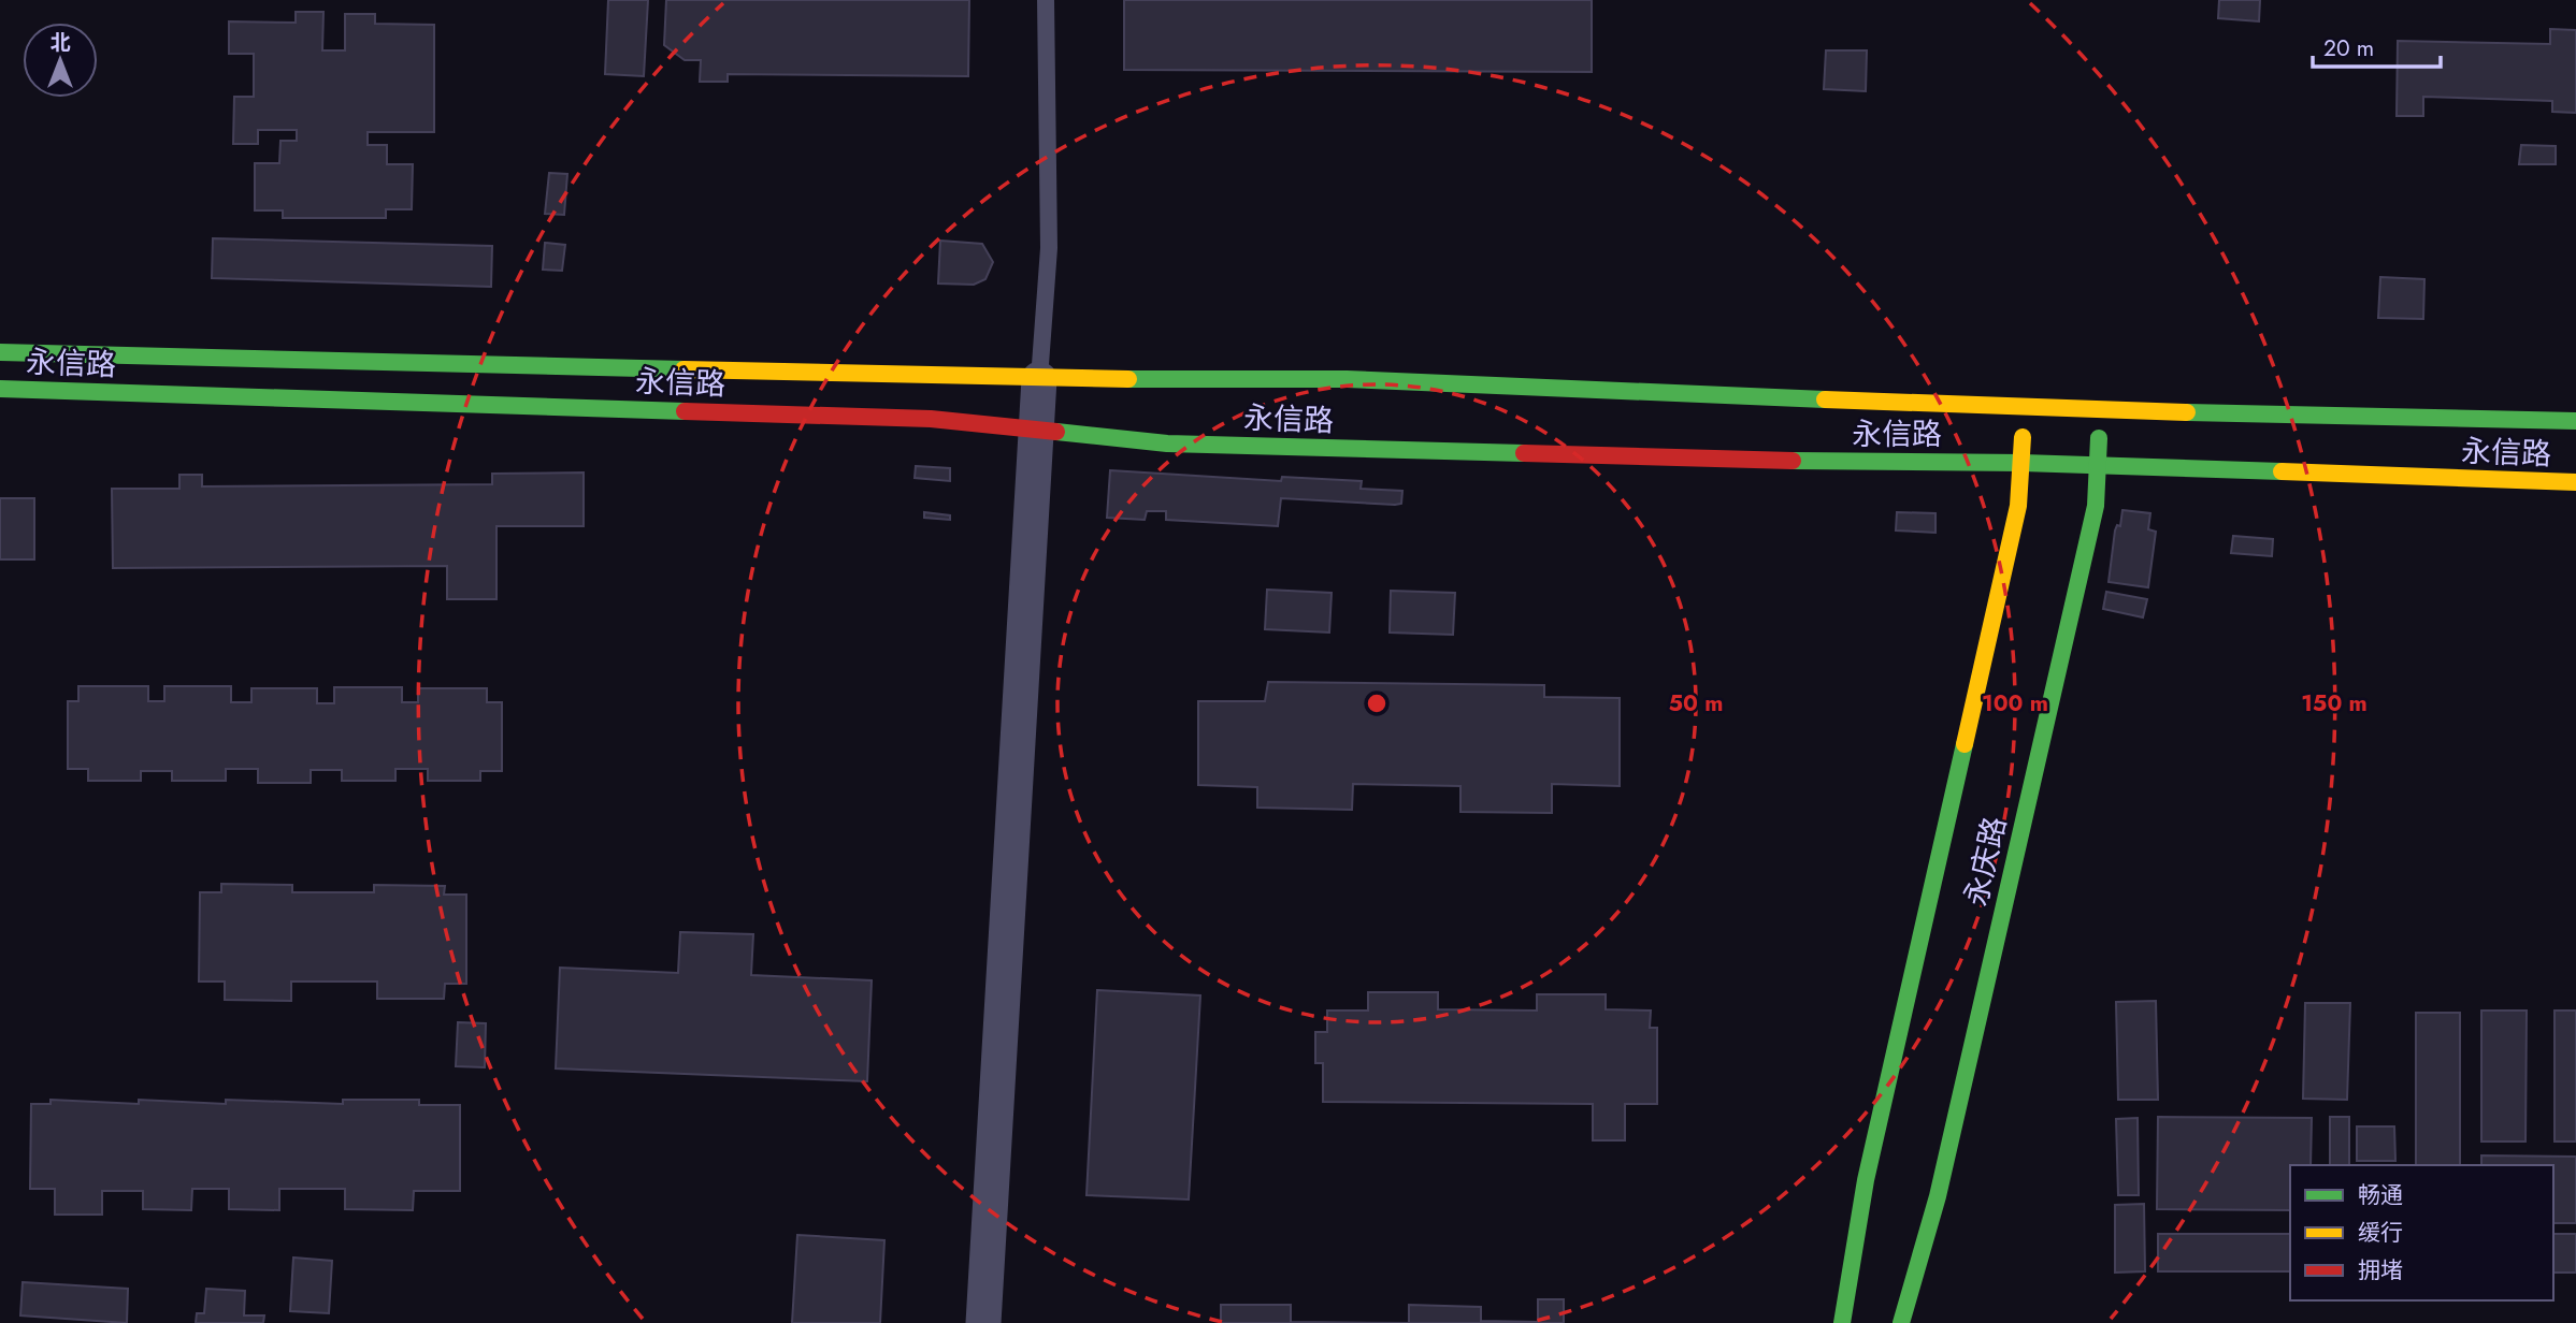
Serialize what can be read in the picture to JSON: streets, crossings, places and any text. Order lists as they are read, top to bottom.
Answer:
{
  "streets": {
    "street": ["永信路", "永庆路"]
  },
  "crossings": [
    ["永信路", "永庆路"]
  ],
  "legend": ["畅通", "缓行", "拥堵"],
  "scale_bar": "20 m",
  "north": "top",
  "rings": ["50 m", "100 m", "150 m"]
}
